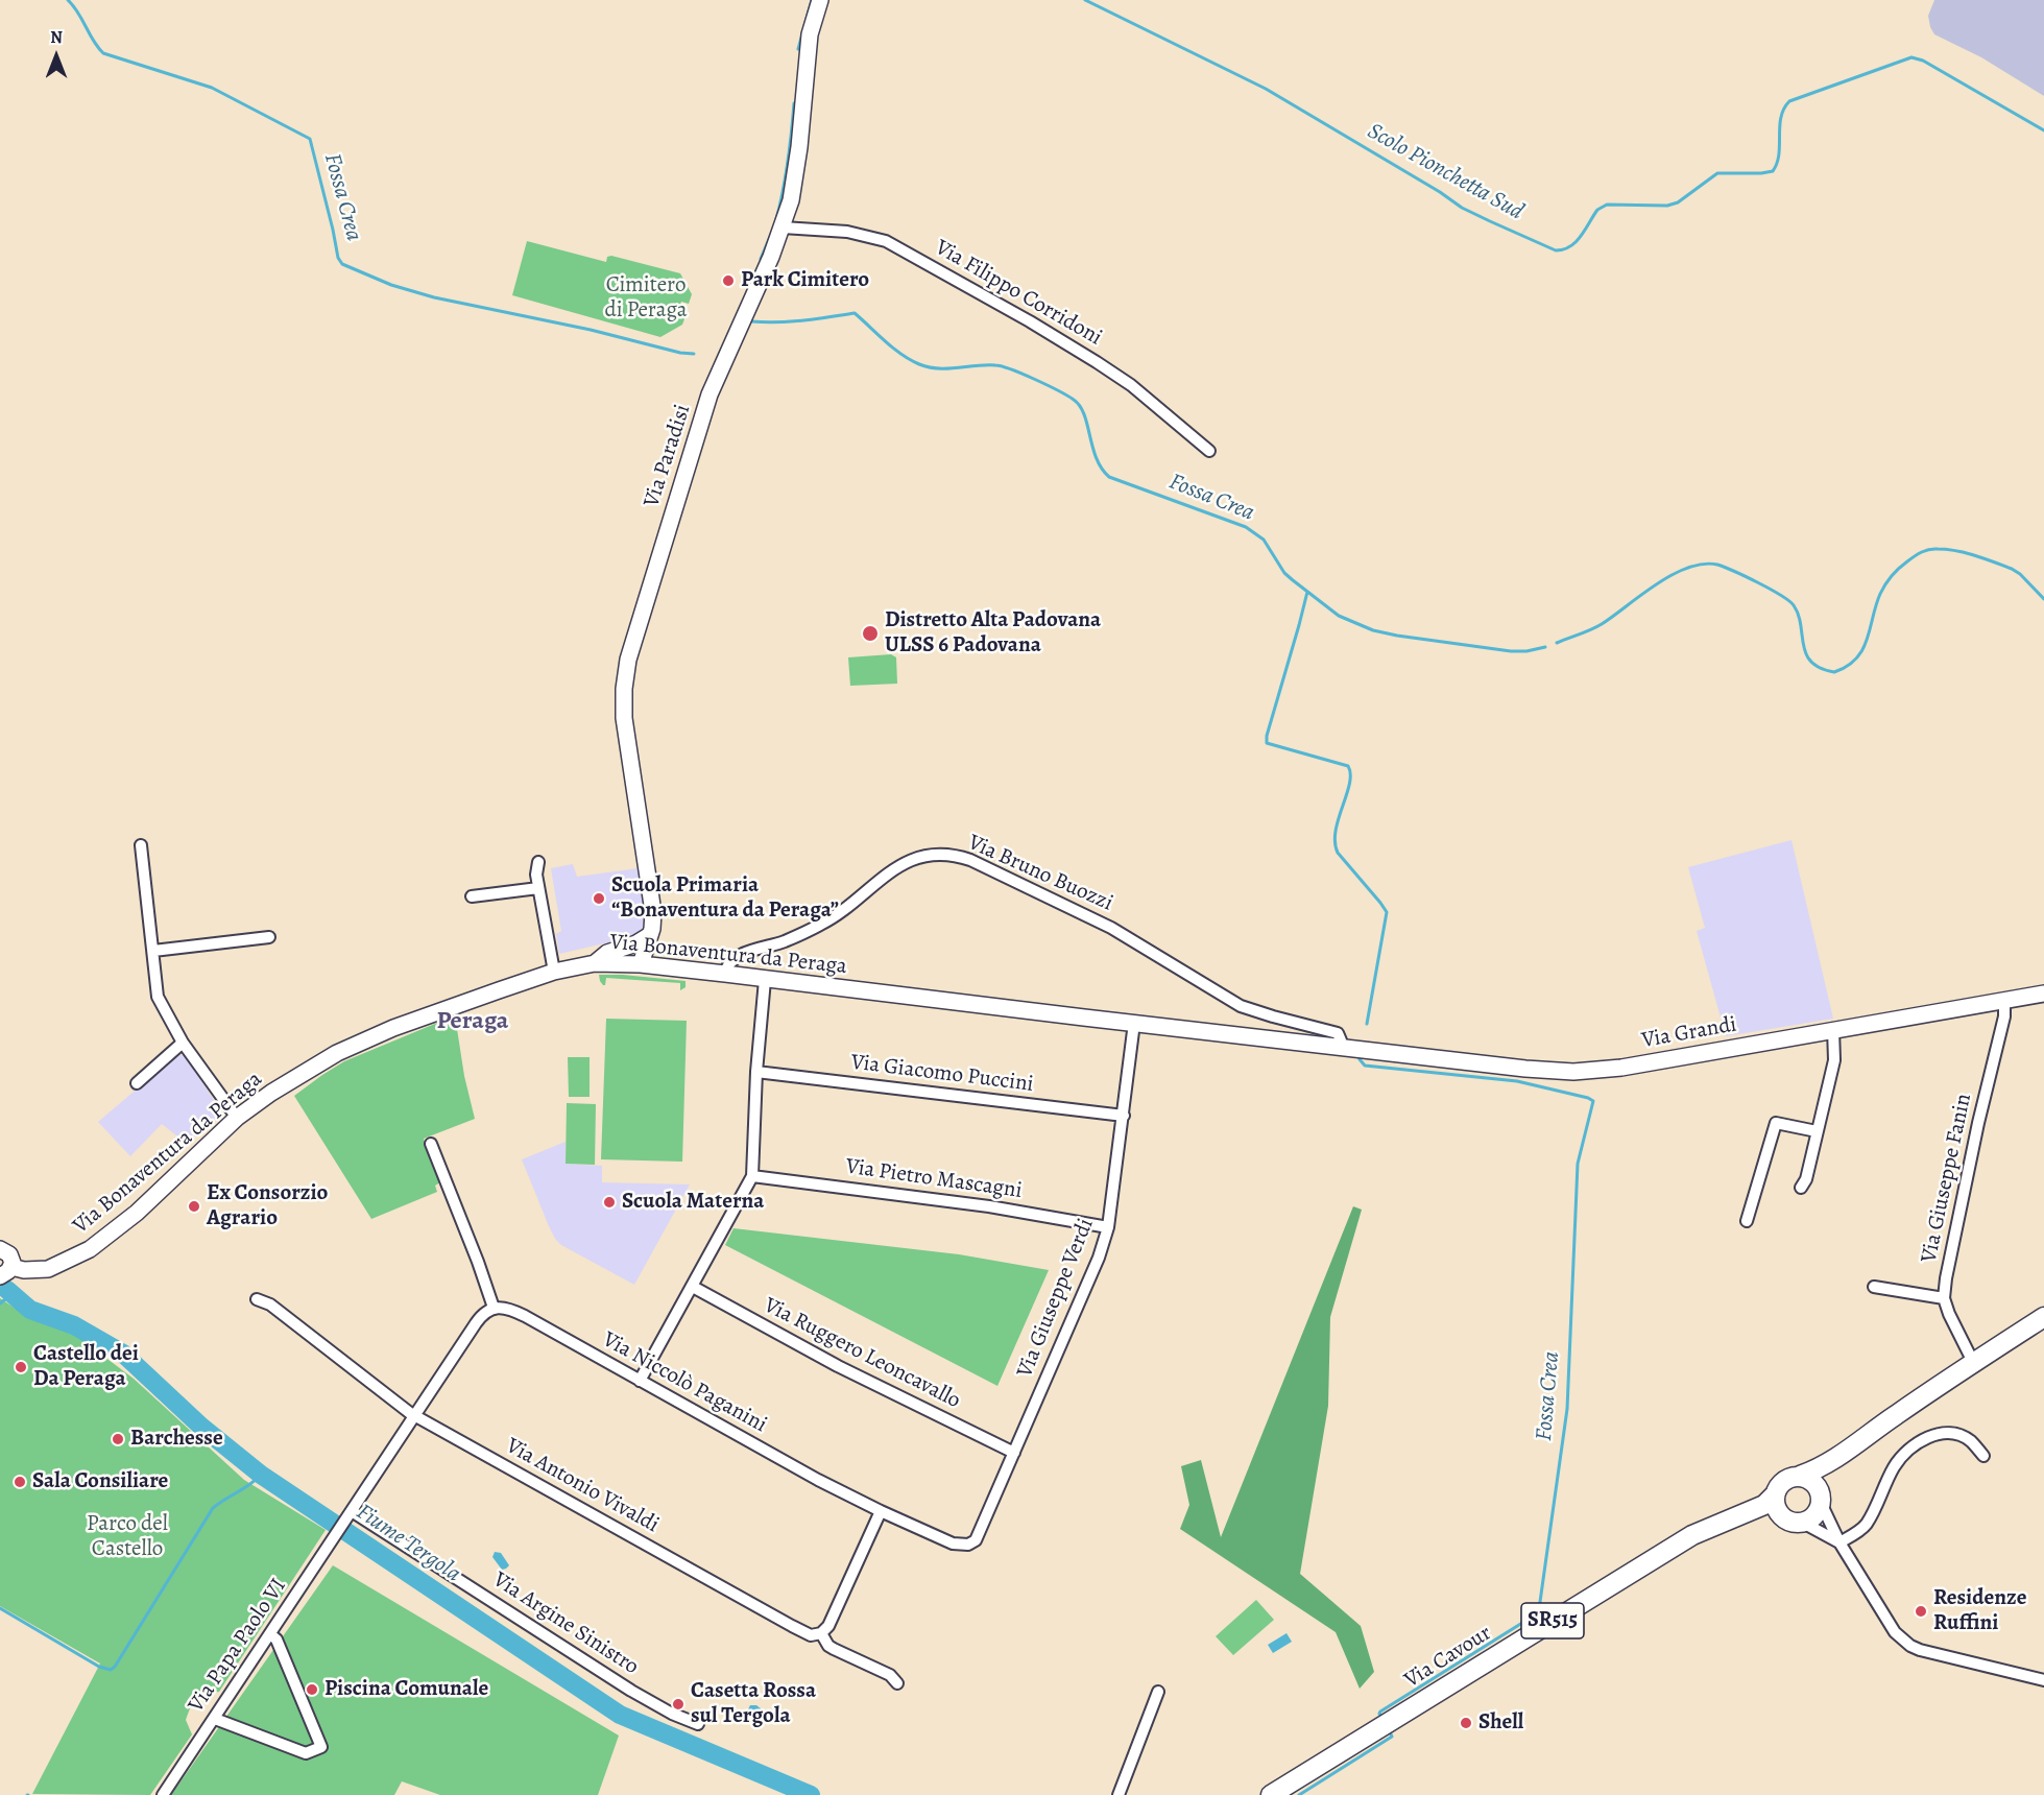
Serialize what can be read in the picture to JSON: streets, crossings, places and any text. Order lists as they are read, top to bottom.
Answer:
{
  "streets": {
    "main road": [
      "Via Paradisi",
      "Via Bonaventura da Peraga",
      "Via Grandi",
      "SR515",
      "Via Cavour"
    ],
    "street": [
      "Via Filippo Corridoni",
      "Via Bruno Buozzi",
      "Via Giacomo Puccini",
      "Via Giuseppe Fanin",
      "Via Pietro Mascagni",
      "Via Giuseppe Verdi",
      "Via Ruggero Leoncavallo",
      "Via Niccolò Paganini",
      "Via Antonio Vivaldi",
      "Via Argine Sinistro",
      "Via Papa Paolo VI"
    ]
  },
  "crossings": [
    ["Via Filippo Corridoni", "Via Paradisi"],
    ["Via Paradisi", "Via Bonaventura da Peraga"],
    ["Via Bruno Buozzi", "Via Bonaventura da Peraga"],
    ["Via Bruno Buozzi", "Via Grandi"],
    ["Via Bonaventura da Peraga", "Via Grandi"],
    ["Via Bonaventura da Peraga", "Via Giuseppe Verdi"],
    ["Via Grandi", "Via Giuseppe Fanin"],
    ["Via Giacomo Puccini", "Via Giuseppe Verdi"],
    ["Via Pietro Mascagni", "Via Giuseppe Verdi"],
    ["Via Giuseppe Verdi", "Via Ruggero Leoncavallo"],
    ["Via Giuseppe Verdi", "Via Niccolò Paganini"],
    ["Via Niccolò Paganini", "Via Papa Paolo VI"],
    ["Via Antonio Vivaldi", "Via Papa Paolo VI"],
    ["Via Argine Sinistro", "Via Papa Paolo VI"]
  ],
  "districts": ["Peraga"],
  "water": ["Scolo Pionchetta Sud", "Fossa Crea", "Fiume Tergola"],
  "parks": ["Cimitero di Peraga", "Parco del Castello"],
  "places": [
    "Park Cimitero",
    "Distretto Alta Padovana ULSS 6 Padovana",
    "Scuola Primaria “Bonaventura da Peraga”",
    "Scuola Materna",
    "Ex Consorzio Agrario",
    "Castello dei Da Peraga",
    "Barchesse",
    "Sala Consiliare",
    "Residenze Ruffini",
    "Piscina Comunale",
    "Casetta Rossa sul Tergola",
    "Shell"
  ],
  "north": "top"
}
